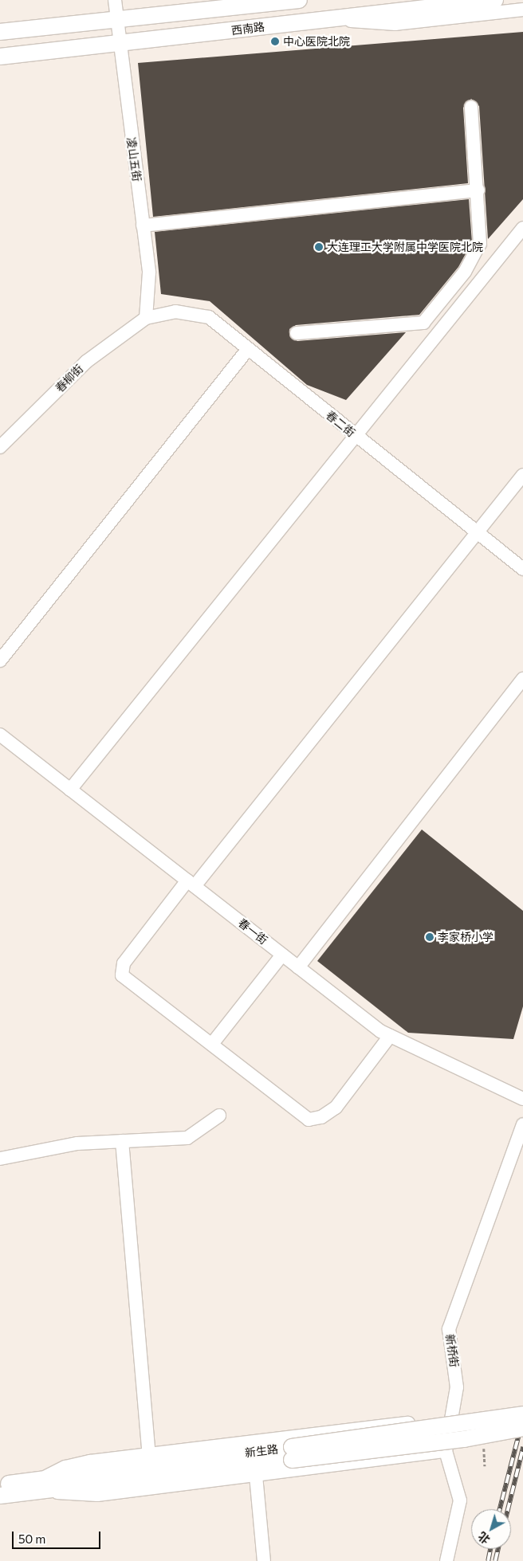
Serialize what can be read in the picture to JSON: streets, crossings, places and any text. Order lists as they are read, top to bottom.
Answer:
{
  "streets": {
    "main road": ["西南路", "新生路"],
    "street": [
      "凌山五街",
      "春柳街",
      "春二街",
      "春一街",
      "新桥街"
    ]
  },
  "crossings": [
    ["西南路", "凌山五街"],
    ["凌山五街", "春柳街"],
    ["凌山五街", "春二街"],
    ["春柳街", "春二街"]
  ],
  "places": ["中心医院北院", "大连理工大学附属中学医院北院", "李家桥小学"],
  "scale_bar": "50 m",
  "north": "bottom left"
}
